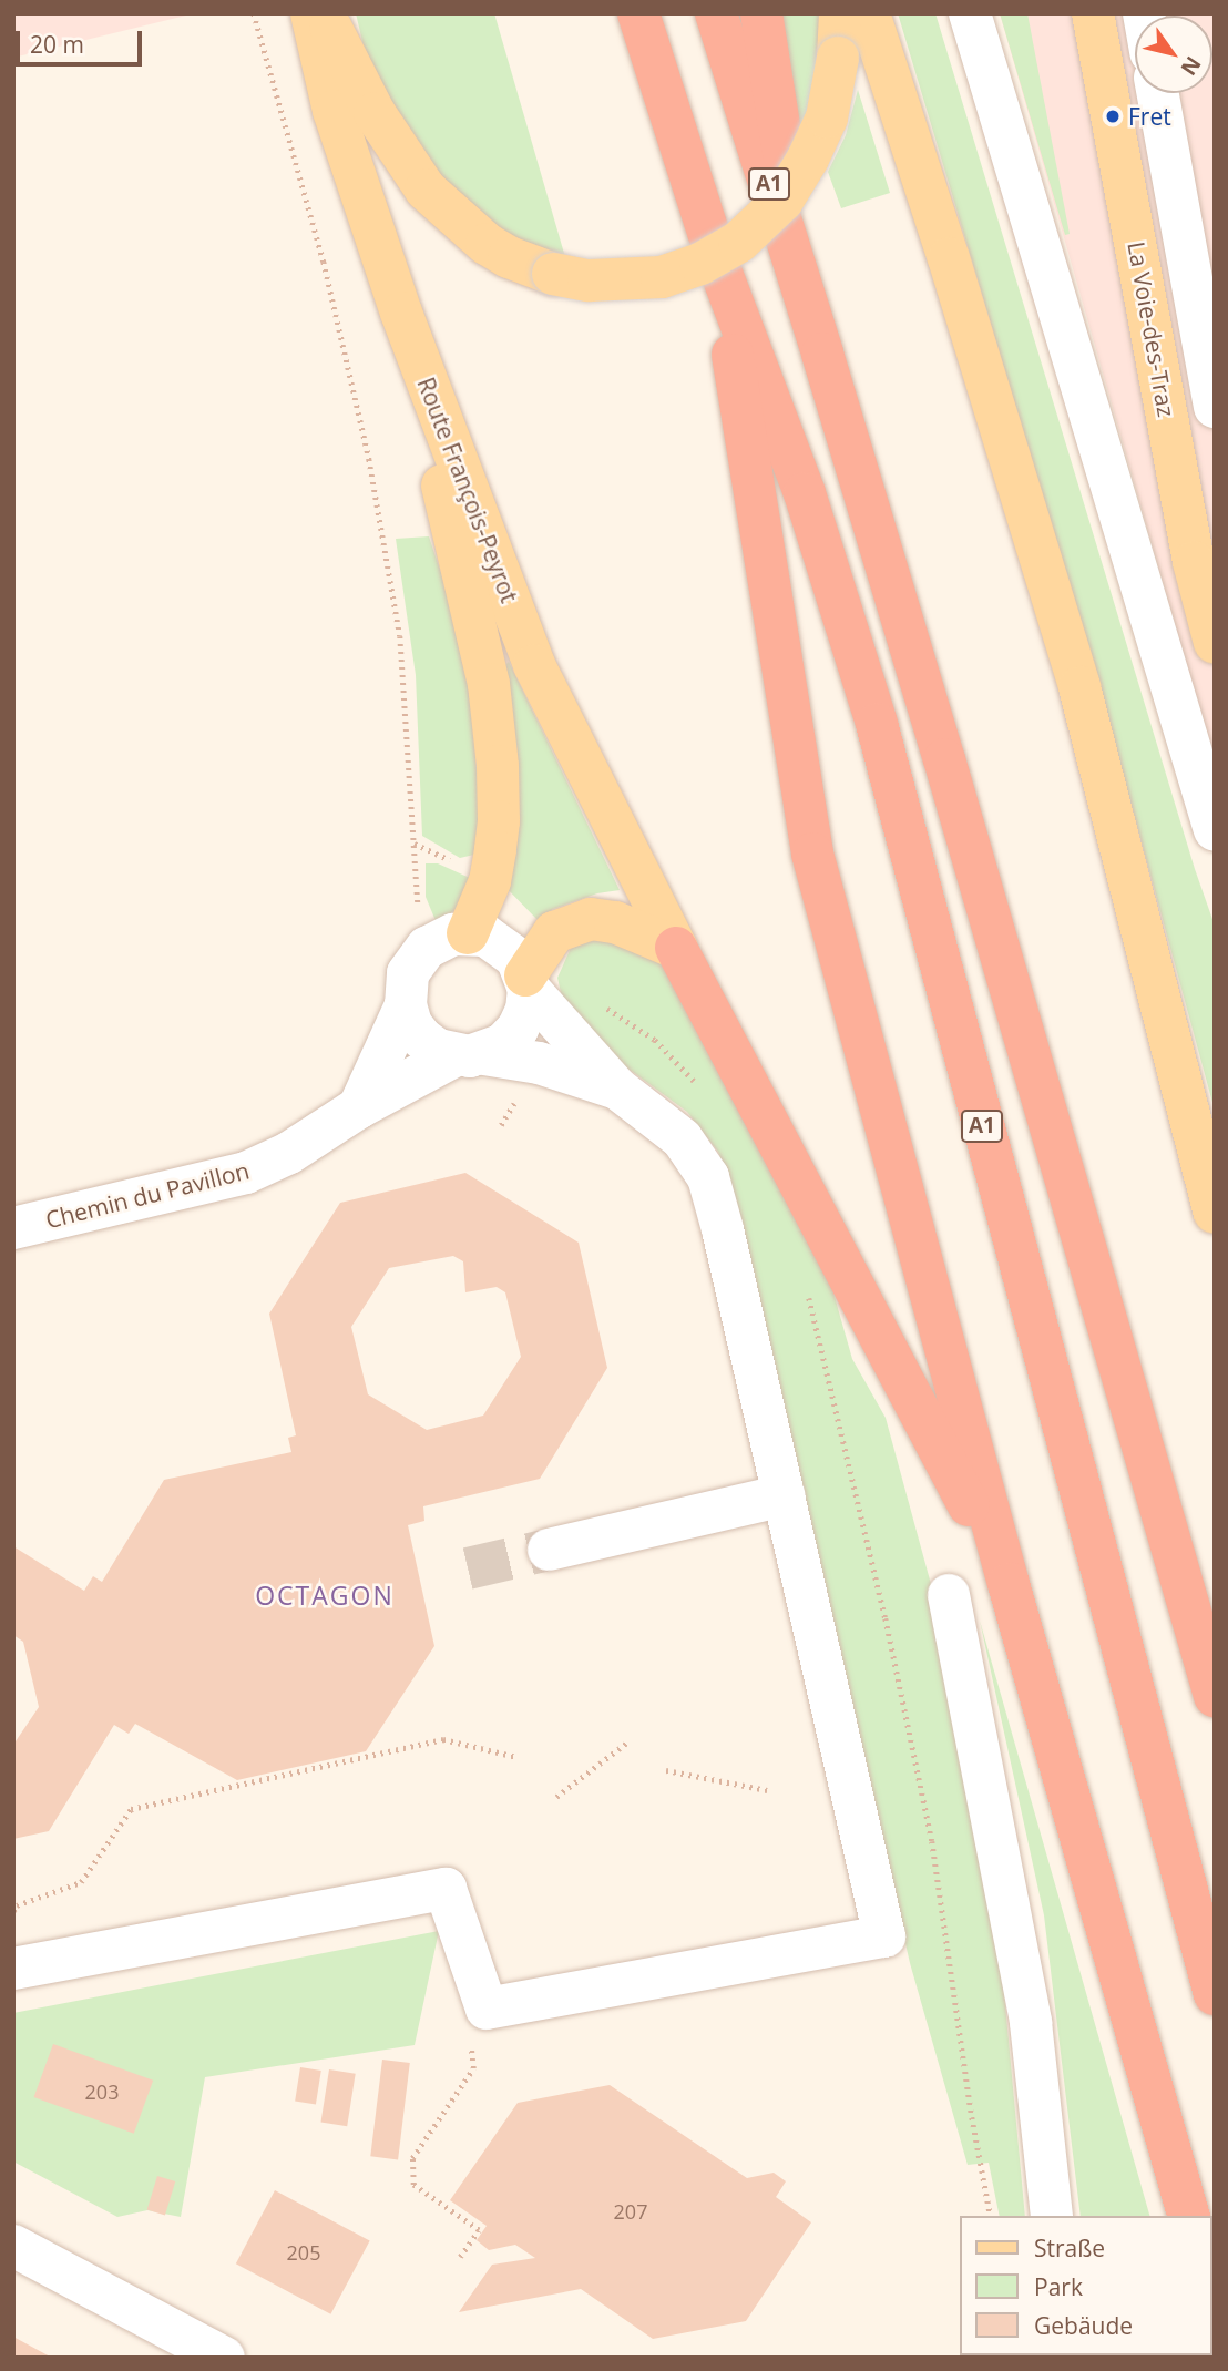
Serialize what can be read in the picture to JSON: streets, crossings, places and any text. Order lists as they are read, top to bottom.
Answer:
{
  "streets": {
    "highway": ["A1"],
    "main road": ["La Voie-des-Traz", "Route François-Peyrot"],
    "street": ["Chemin du Pavillon"]
  },
  "districts": ["OCTAGON"],
  "places": ["Fret"],
  "house_numbers": ["203", "207", "205"],
  "legend": ["Straße", "Park", "Gebäude"],
  "scale_bar": "20 m",
  "north": "bottom right"
}
